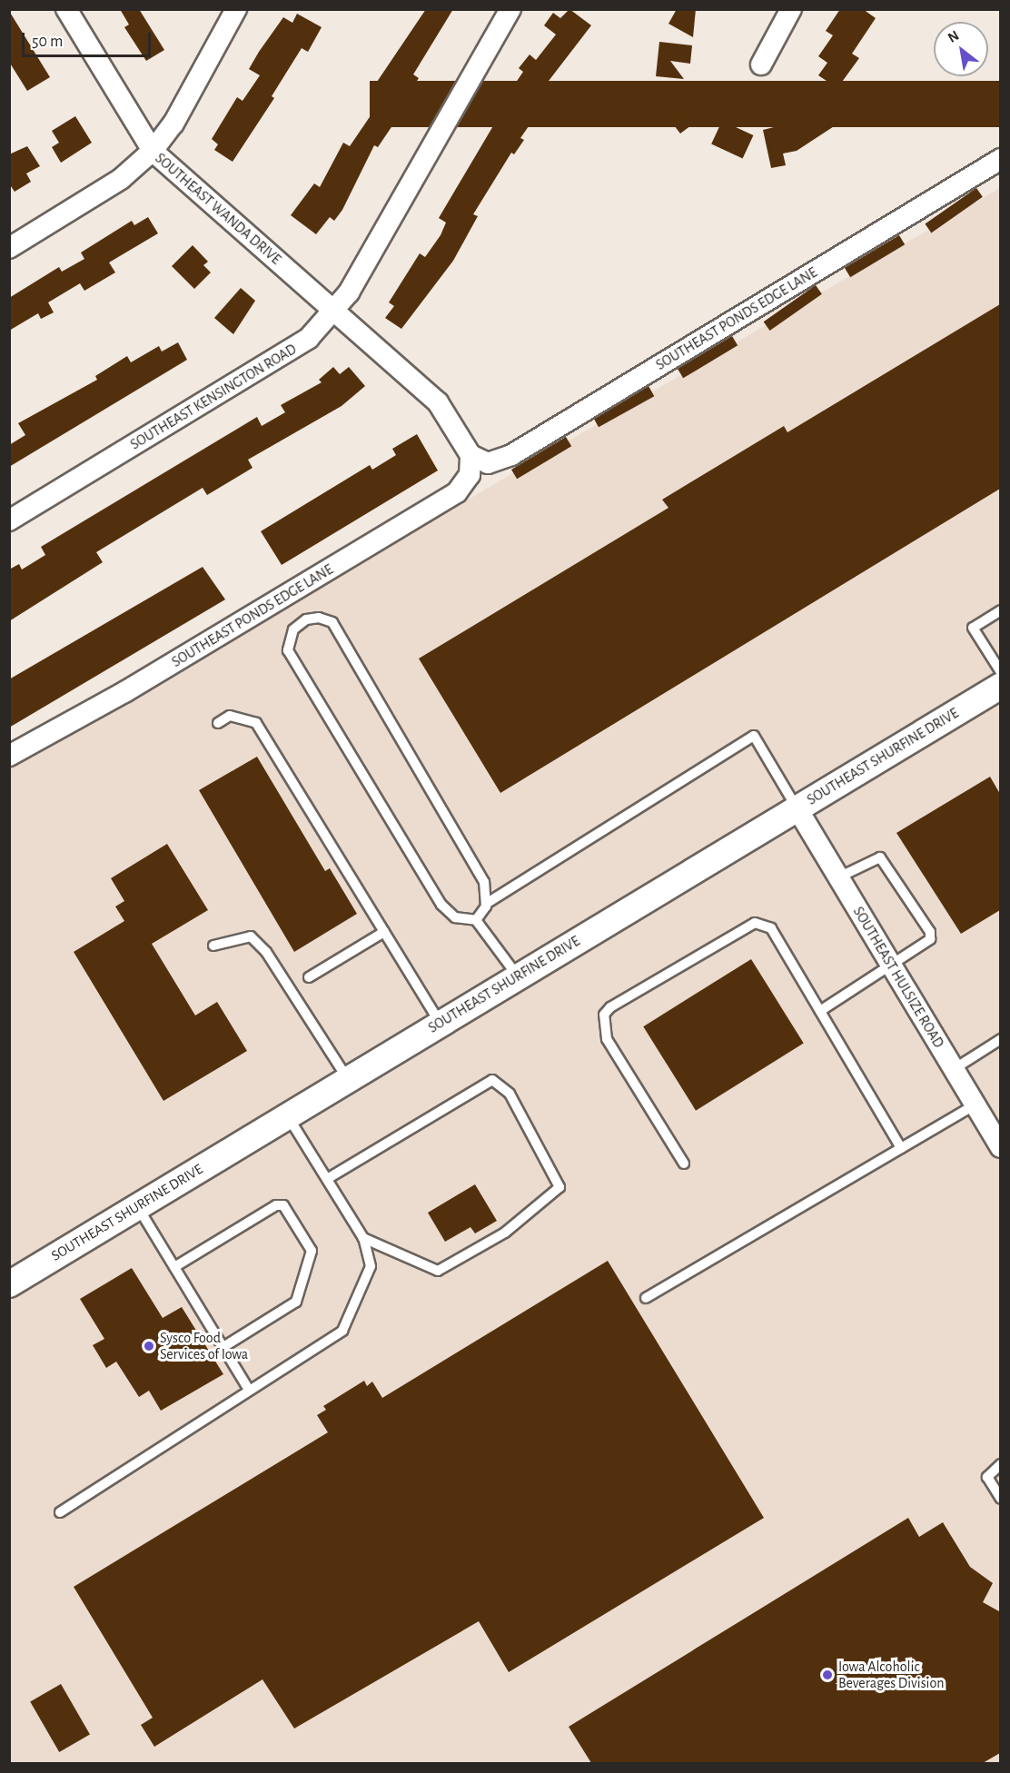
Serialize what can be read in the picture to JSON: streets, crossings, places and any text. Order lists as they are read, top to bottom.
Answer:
{
  "streets": {
    "street": [
      "SOUTHEAST WANDA DRIVE",
      "SOUTHEAST PONDS EDGE LANE",
      "SOUTHEAST KENSINGTON ROAD",
      "SOUTHEAST SHURFINE DRIVE",
      "SOUTHEAST HULSIZE ROAD"
    ]
  },
  "crossings": [
    ["SOUTHEAST WANDA DRIVE", "SOUTHEAST KENSINGTON ROAD"],
    ["SOUTHEAST SHURFINE DRIVE", "SOUTHEAST HULSIZE ROAD"]
  ],
  "places": ["Sysco Food Services of Iowa", "Iowa Alcoholic Beverages Division"],
  "scale_bar": "50 m",
  "north": "top left"
}
